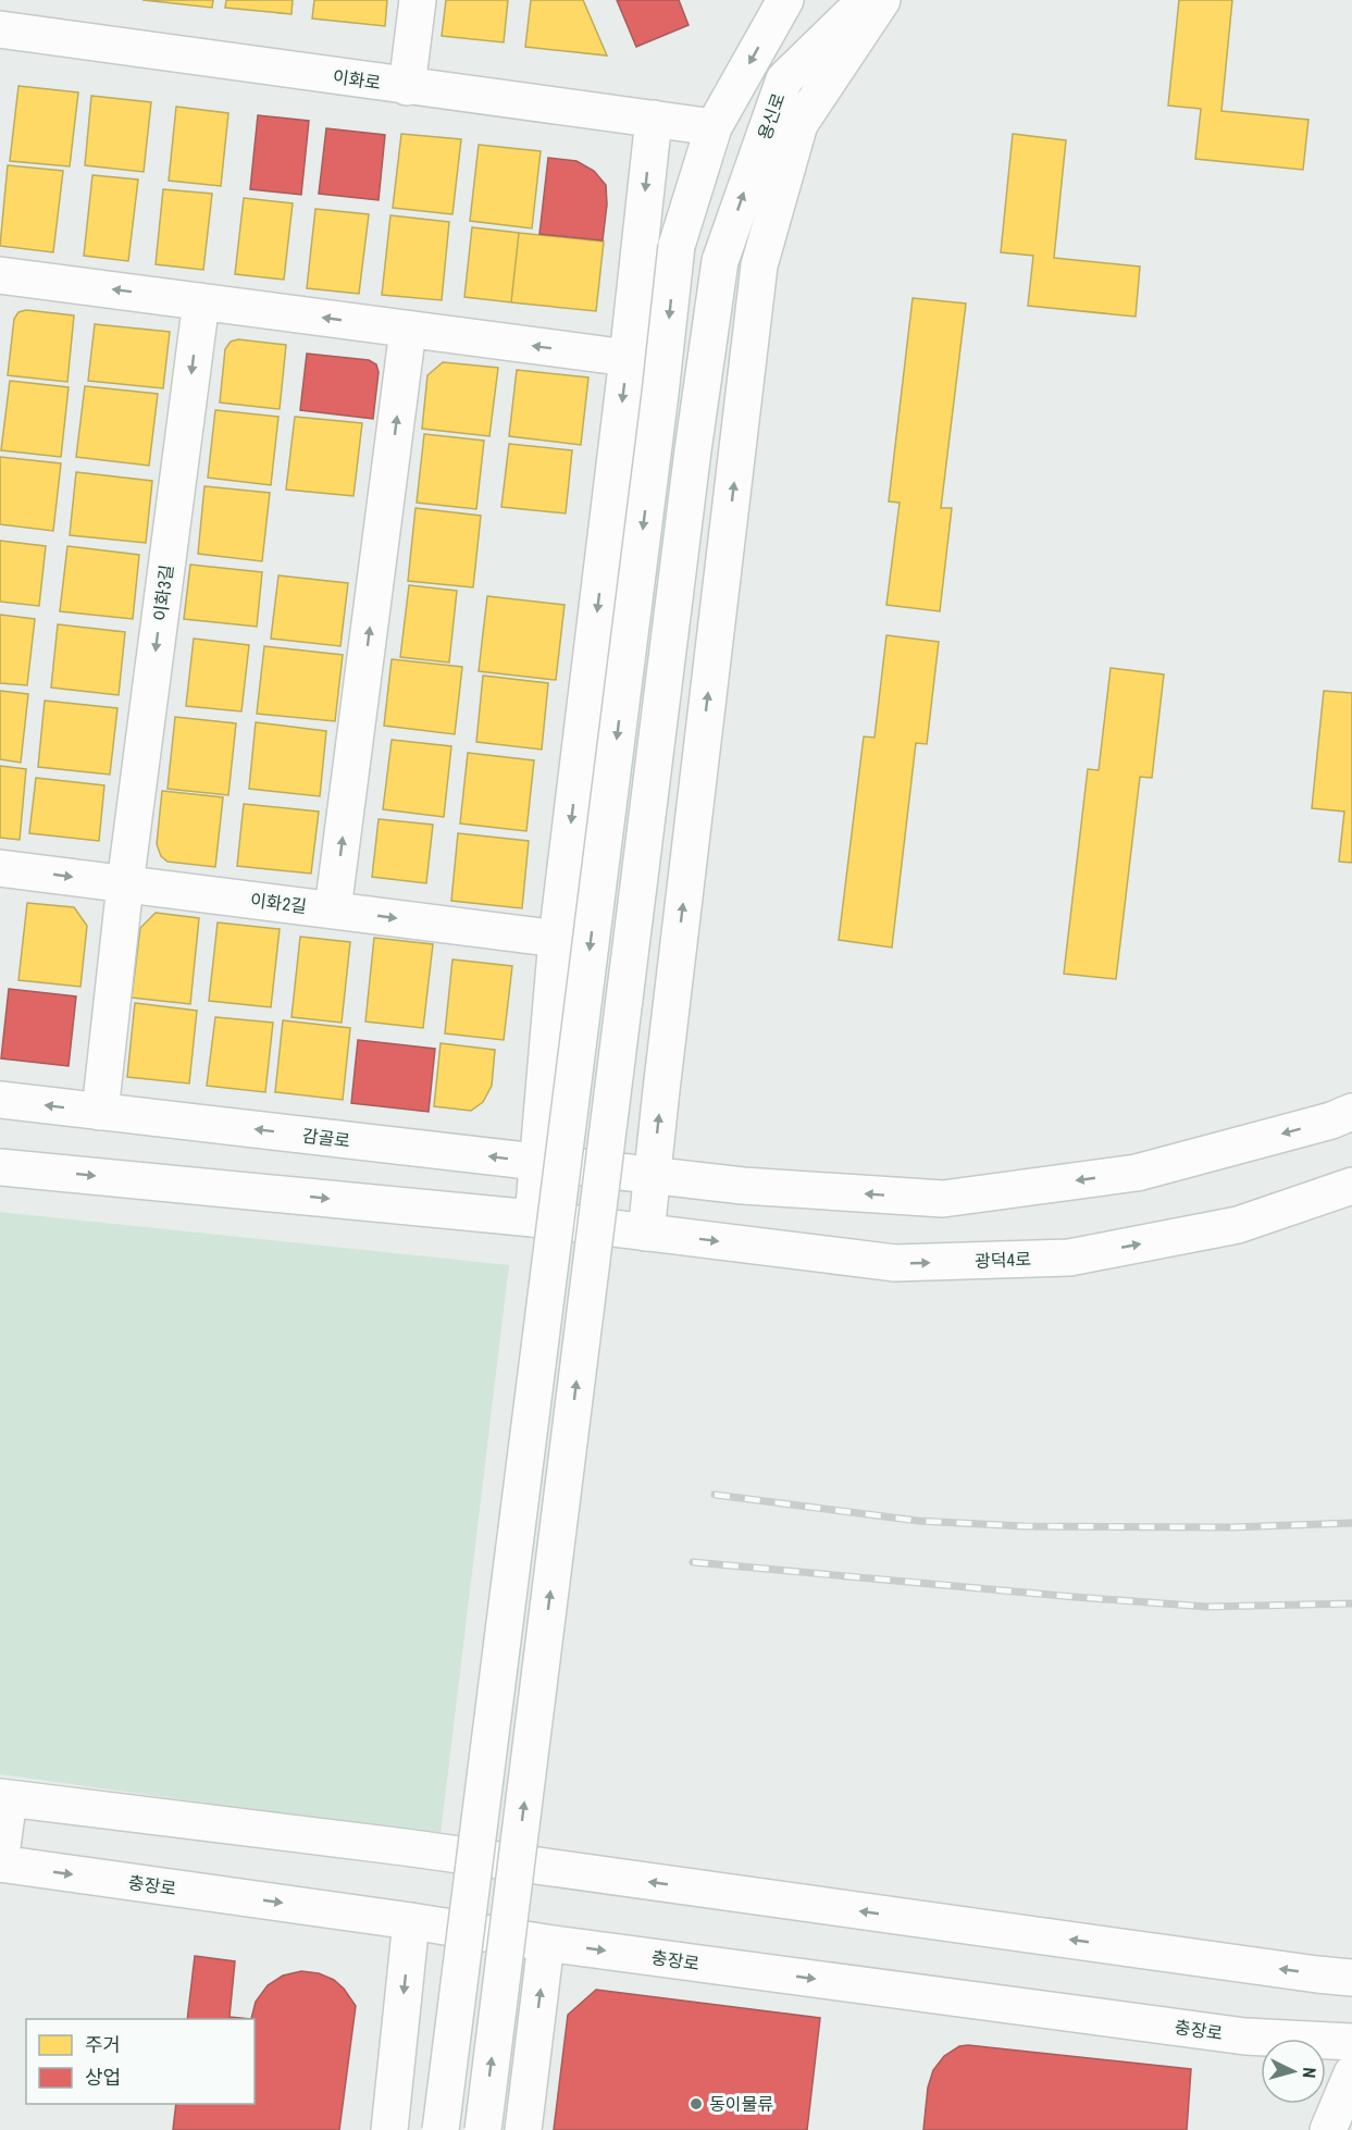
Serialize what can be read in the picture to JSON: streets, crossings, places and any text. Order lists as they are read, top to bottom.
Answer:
{
  "streets": {
    "street": [
      "이화로",
      "용신로",
      "이화3길",
      "이화2길",
      "감골로",
      "광덕4로",
      "충장로"
    ]
  },
  "crossings": [
    ["이화3길", "이화2길"],
    ["이화3길", "감골로"]
  ],
  "places": ["동이물류"],
  "legend": ["주거", "상업"],
  "north": "right"
}
